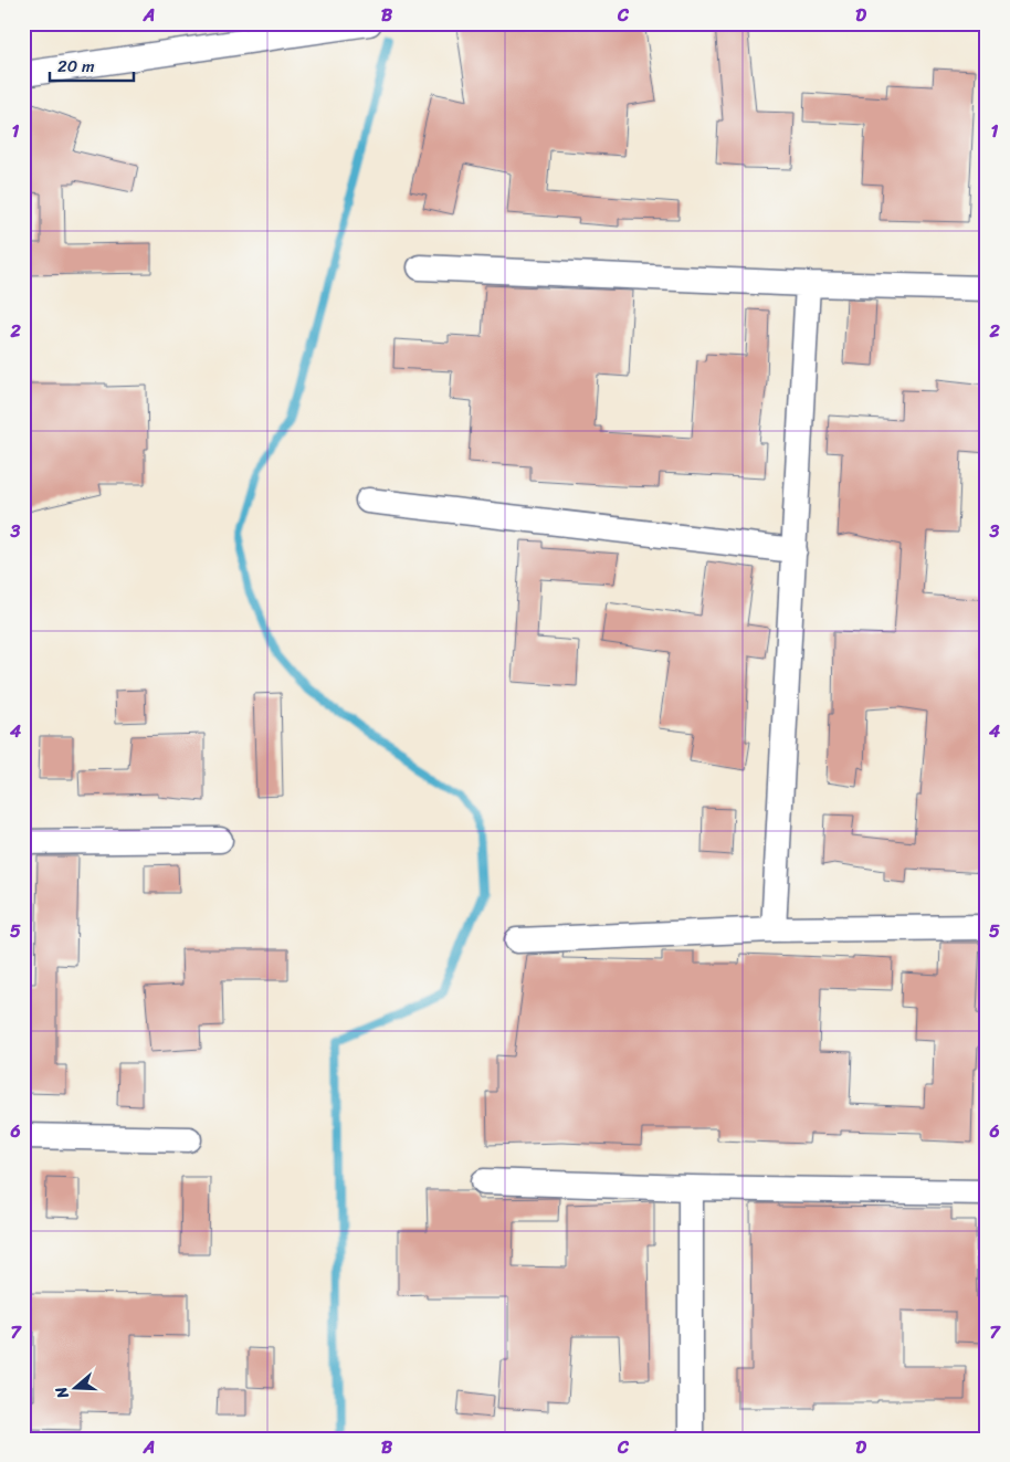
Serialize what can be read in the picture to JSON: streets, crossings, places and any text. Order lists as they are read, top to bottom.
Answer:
{
  "scale_bar": "20 m",
  "north": "left",
  "grid": {
    "columns": [
      "A",
      "B",
      "C",
      "D"
    ],
    "rows": [
      "1",
      "2",
      "3",
      "4",
      "5",
      "6",
      "7"
    ]
  }
}
